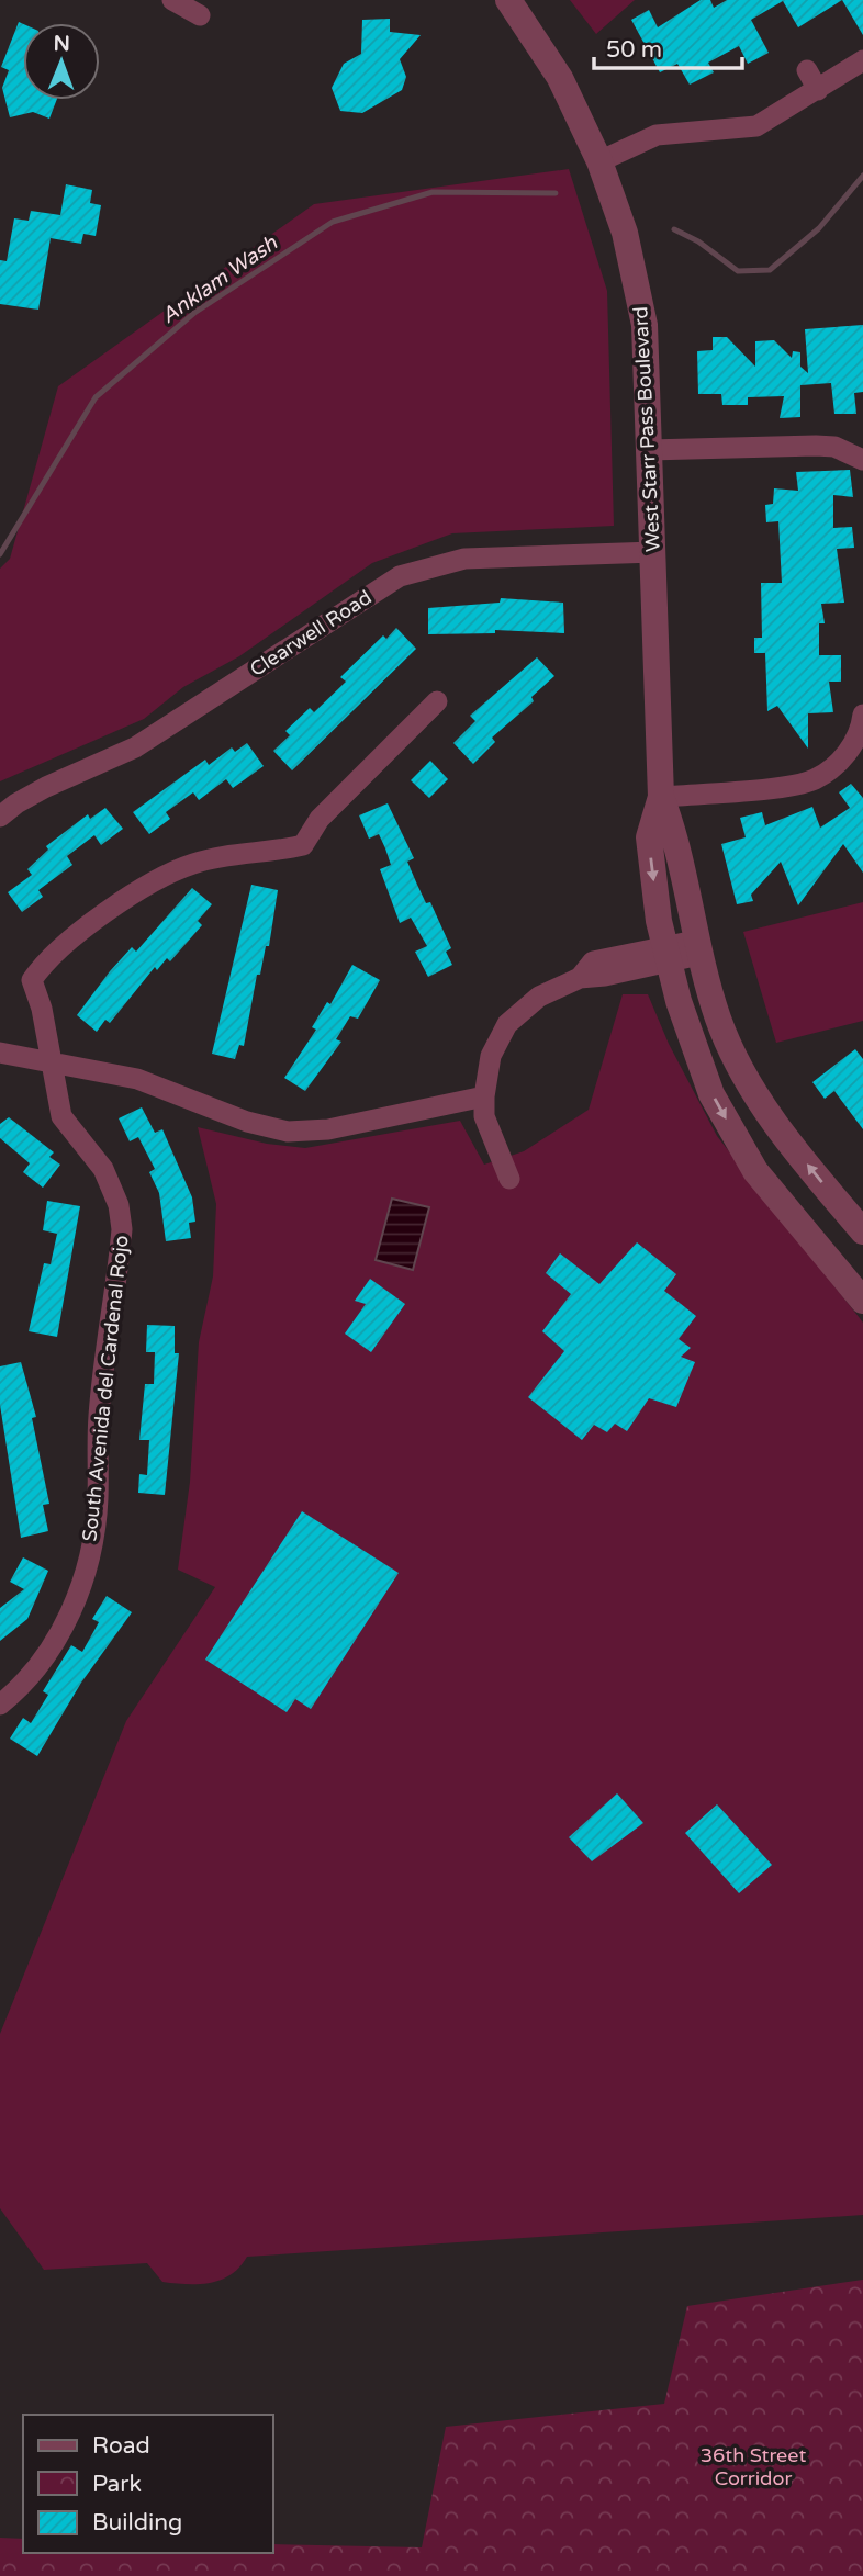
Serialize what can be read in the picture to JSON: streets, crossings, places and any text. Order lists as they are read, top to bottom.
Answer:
{
  "streets": {
    "street": ["West Starr Pass Boulevard", "Clearwell Road", "South Avenida del Cardenal Rojo"]
  },
  "crossings": [
    ["West Starr Pass Boulevard", "Clearwell Road"]
  ],
  "water": ["Anklam Wash"],
  "parks": ["36th Street Corridor"],
  "legend": ["Road", "Park", "Building"],
  "scale_bar": "50 m",
  "north": "top"
}
